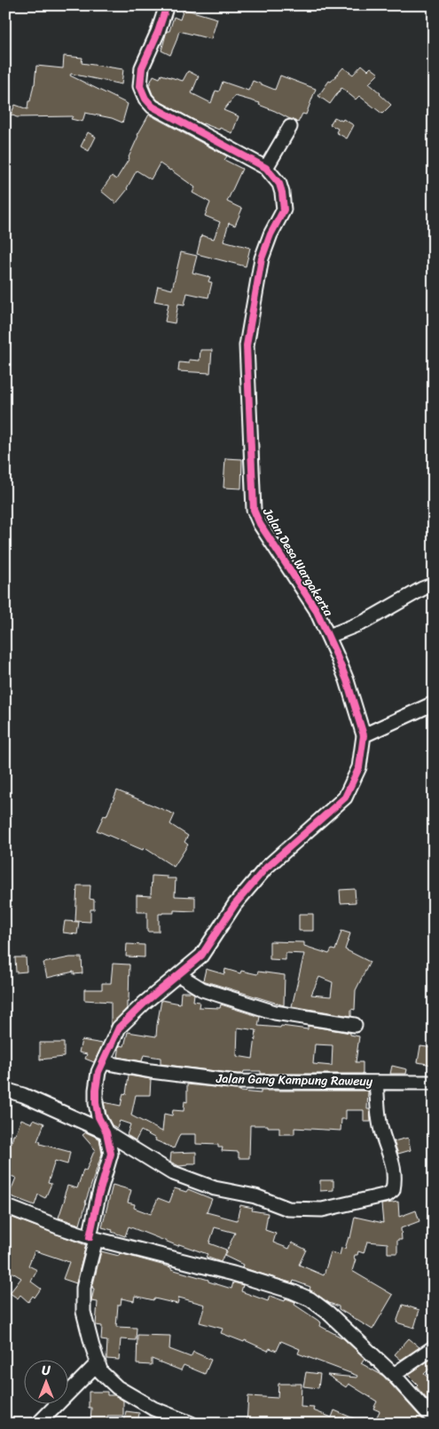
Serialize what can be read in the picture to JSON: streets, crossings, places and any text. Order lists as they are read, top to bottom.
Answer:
{
  "streets": {
    "street": ["Jalan Desa Wargakerta", "Jalan Gang Kampung Raweuy"]
  },
  "crossings": [
    ["Jalan Desa Wargakerta", "Jalan Gang Kampung Raweuy"]
  ],
  "north": "top"
}
